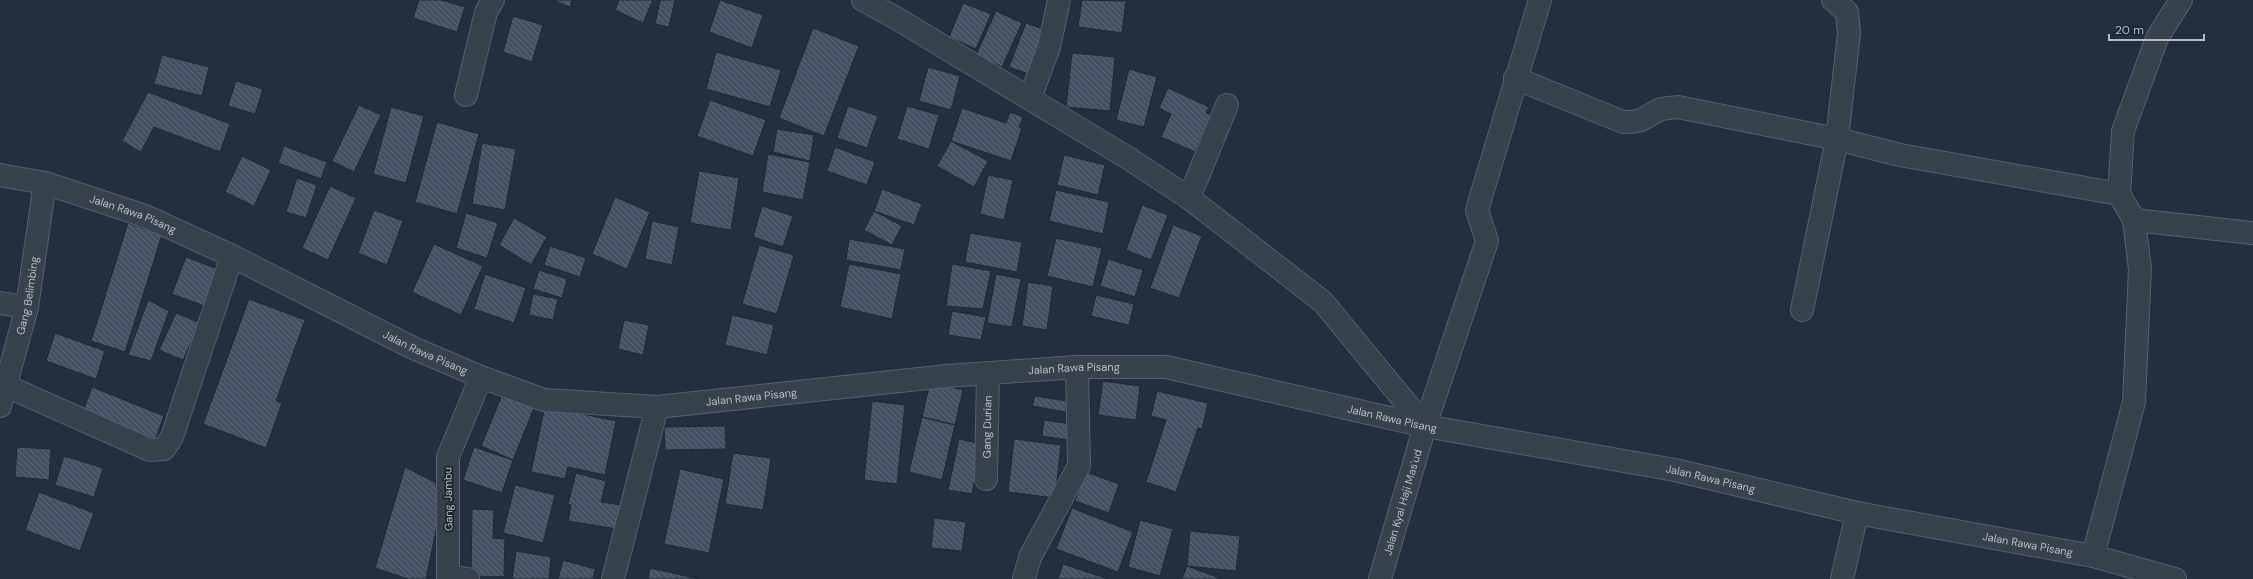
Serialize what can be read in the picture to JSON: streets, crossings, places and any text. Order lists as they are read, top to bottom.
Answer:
{
  "streets": {
    "street": [
      "Jalan Rawa Pisang",
      "Gang Belimbing",
      "Gang Durian",
      "Gang Jambu",
      "Jalan Kyai Haji Mas'ud"
    ]
  },
  "crossings": [
    ["Jalan Rawa Pisang", "Gang Belimbing"],
    ["Jalan Rawa Pisang", "Gang Durian"],
    ["Jalan Rawa Pisang", "Gang Jambu"],
    ["Jalan Rawa Pisang", "Jalan Kyai Haji Mas'ud"]
  ],
  "scale_bar": "20 m"
}
